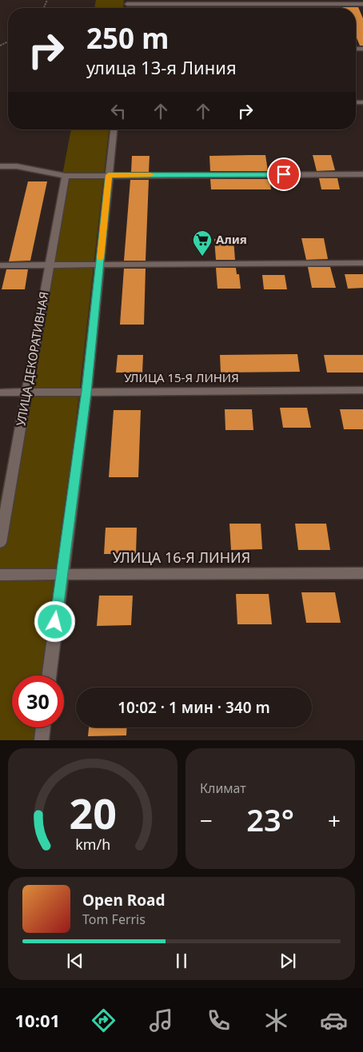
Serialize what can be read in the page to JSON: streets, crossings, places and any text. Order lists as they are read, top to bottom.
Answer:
{
  "streets": {
    "street": ["УЛИЦА ДЕКОРАТИВНАЯ", "УЛИЦА 15-Я ЛИНИЯ", "УЛИЦА 16-Я ЛИНИЯ"]
  },
  "crossings": [
    ["УЛИЦА ДЕКОРАТИВНАЯ", "УЛИЦА 15-Я ЛИНИЯ"]
  ],
  "places": {
    "supermarket": ["Алия"]
  },
  "page": {
    "turn": ["250 m", "улица 13-я Линия"],
    "limit": "30",
    "trip": "10:02 · 1 мин · 340 m",
    "tile": "Климат",
    "heat": ["−", "23°", "+"],
    "song": ["Open Road", "Tom Ferris"],
    "tabs": "10:01",
    "gauge": ["20", "km/h"]
  }
}
